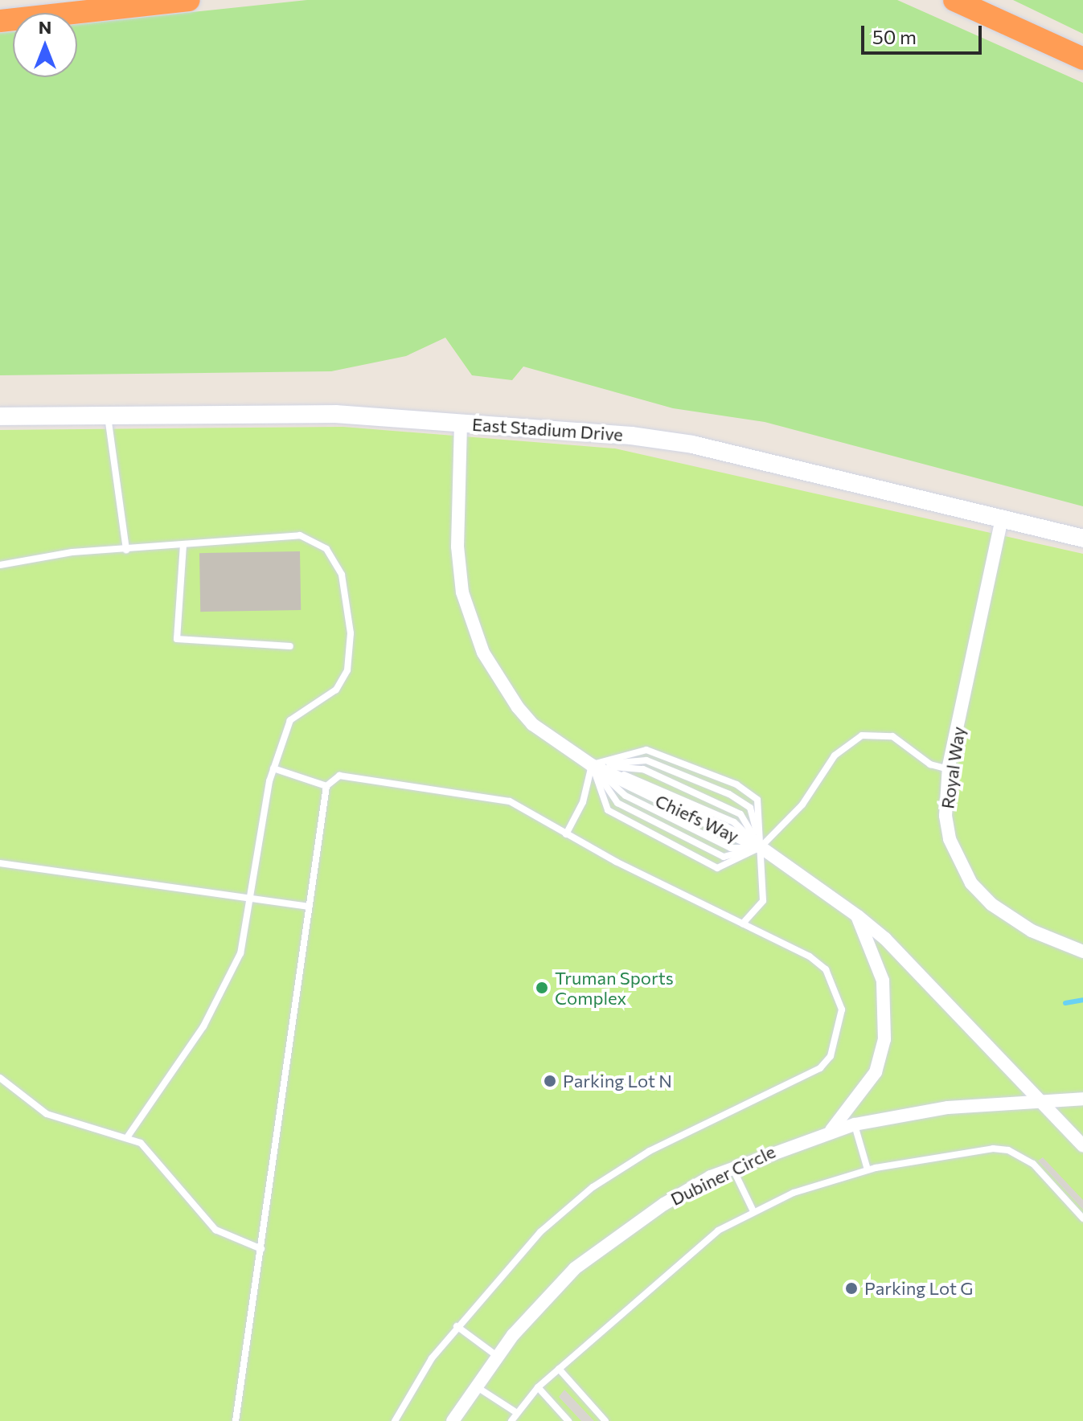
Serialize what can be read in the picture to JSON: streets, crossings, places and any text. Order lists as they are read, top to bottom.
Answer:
{
  "streets": {
    "main road": ["East Stadium Drive"],
    "street": ["Royal Way", "Chiefs Way", "Dubiner Circle"]
  },
  "crossings": [
    ["East Stadium Drive", "Royal Way"],
    ["East Stadium Drive", "Chiefs Way"],
    ["Chiefs Way", "Dubiner Circle"]
  ],
  "places": ["Truman Sports Complex", "Parking Lot N", "Parking Lot G"],
  "scale_bar": "50 m",
  "north": "top"
}
